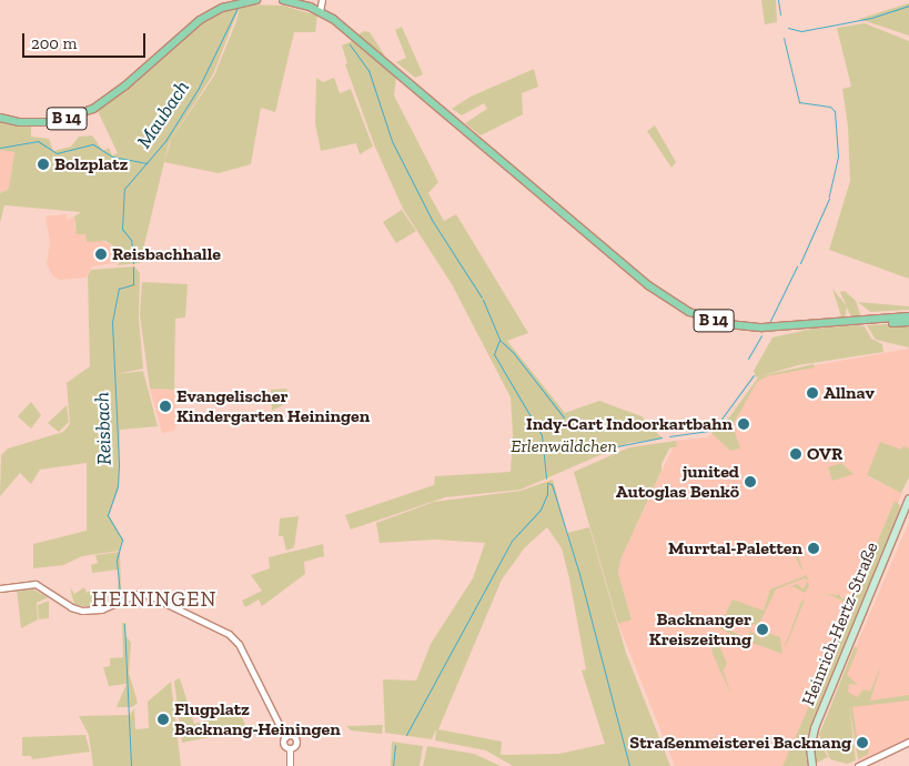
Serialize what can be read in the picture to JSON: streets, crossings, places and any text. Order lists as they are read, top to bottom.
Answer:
{
  "streets": {
    "main road": ["B 14", "Heinrich-Hertz-Straße"]
  },
  "districts": ["HEININGEN"],
  "water": ["Maubach", "Reisbach"],
  "parks": ["Erlenwäldchen"],
  "places": [
    "Bolzplatz",
    "Reisbachhalle",
    "Allnav",
    "Evangelischer Kindergarten Heiningen",
    "Indy-Cart Indoorkartbahn",
    "OVR",
    "junited Autoglas Benkö",
    "Murrtal-Paletten",
    "Backnanger Kreiszeitung",
    "Flugplatz Backnang-Heiningen",
    "Straßenmeisterei Backnang"
  ],
  "scale_bar": "200 m"
}
